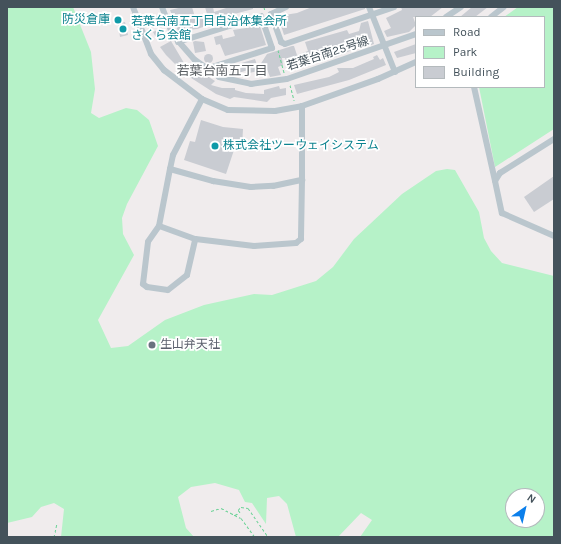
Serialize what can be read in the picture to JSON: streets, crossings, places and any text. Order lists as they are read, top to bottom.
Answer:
{
  "streets": {
    "street": ["若葉台南25号線"]
  },
  "districts": ["若葉台南五丁目"],
  "places": [
    "防災倉庫",
    "若葉台南五丁目自治体集会所 さくら会館",
    "株式会社ツーウェイシステム",
    "生山弁天社"
  ],
  "legend": ["Road", "Park", "Building"],
  "north": "top right"
}
